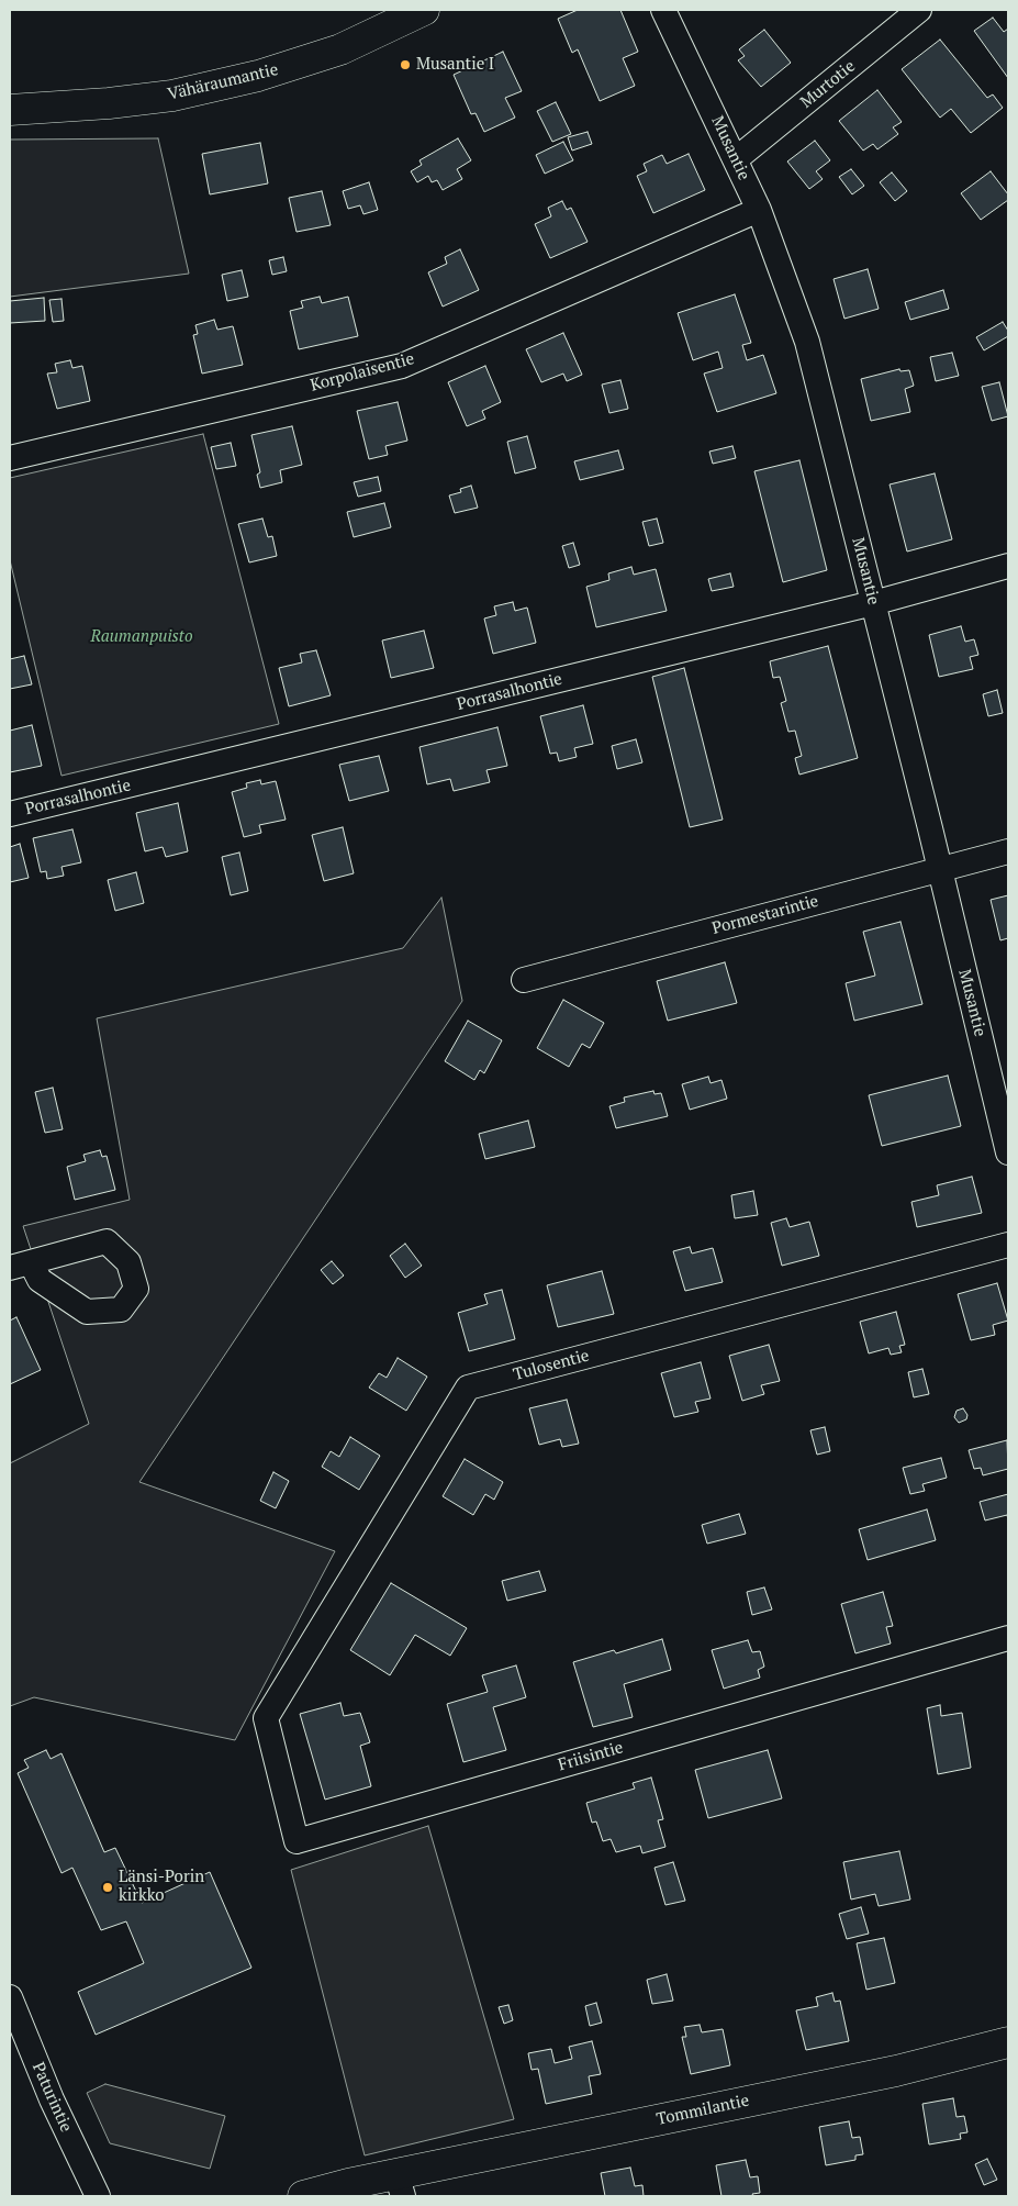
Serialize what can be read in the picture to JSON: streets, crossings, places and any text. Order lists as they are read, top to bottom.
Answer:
{
  "streets": {
    "main road": ["Vähäraumantie", "Tommilantie"],
    "street": [
      "Murtotie",
      "Musantie",
      "Korpolaisentie",
      "Porrasalhontie",
      "Pormestarintie",
      "Tulosentie",
      "Friisintie",
      "Paturintie"
    ]
  },
  "crossings": [
    ["Murtotie", "Musantie"],
    ["Musantie", "Korpolaisentie"],
    ["Musantie", "Porrasalhontie"],
    ["Musantie", "Pormestarintie"],
    ["Tulosentie", "Friisintie"]
  ],
  "parks": ["Raumanpuisto"],
  "places": ["Musantie I", "Länsi-Porin kirkko"]
}
